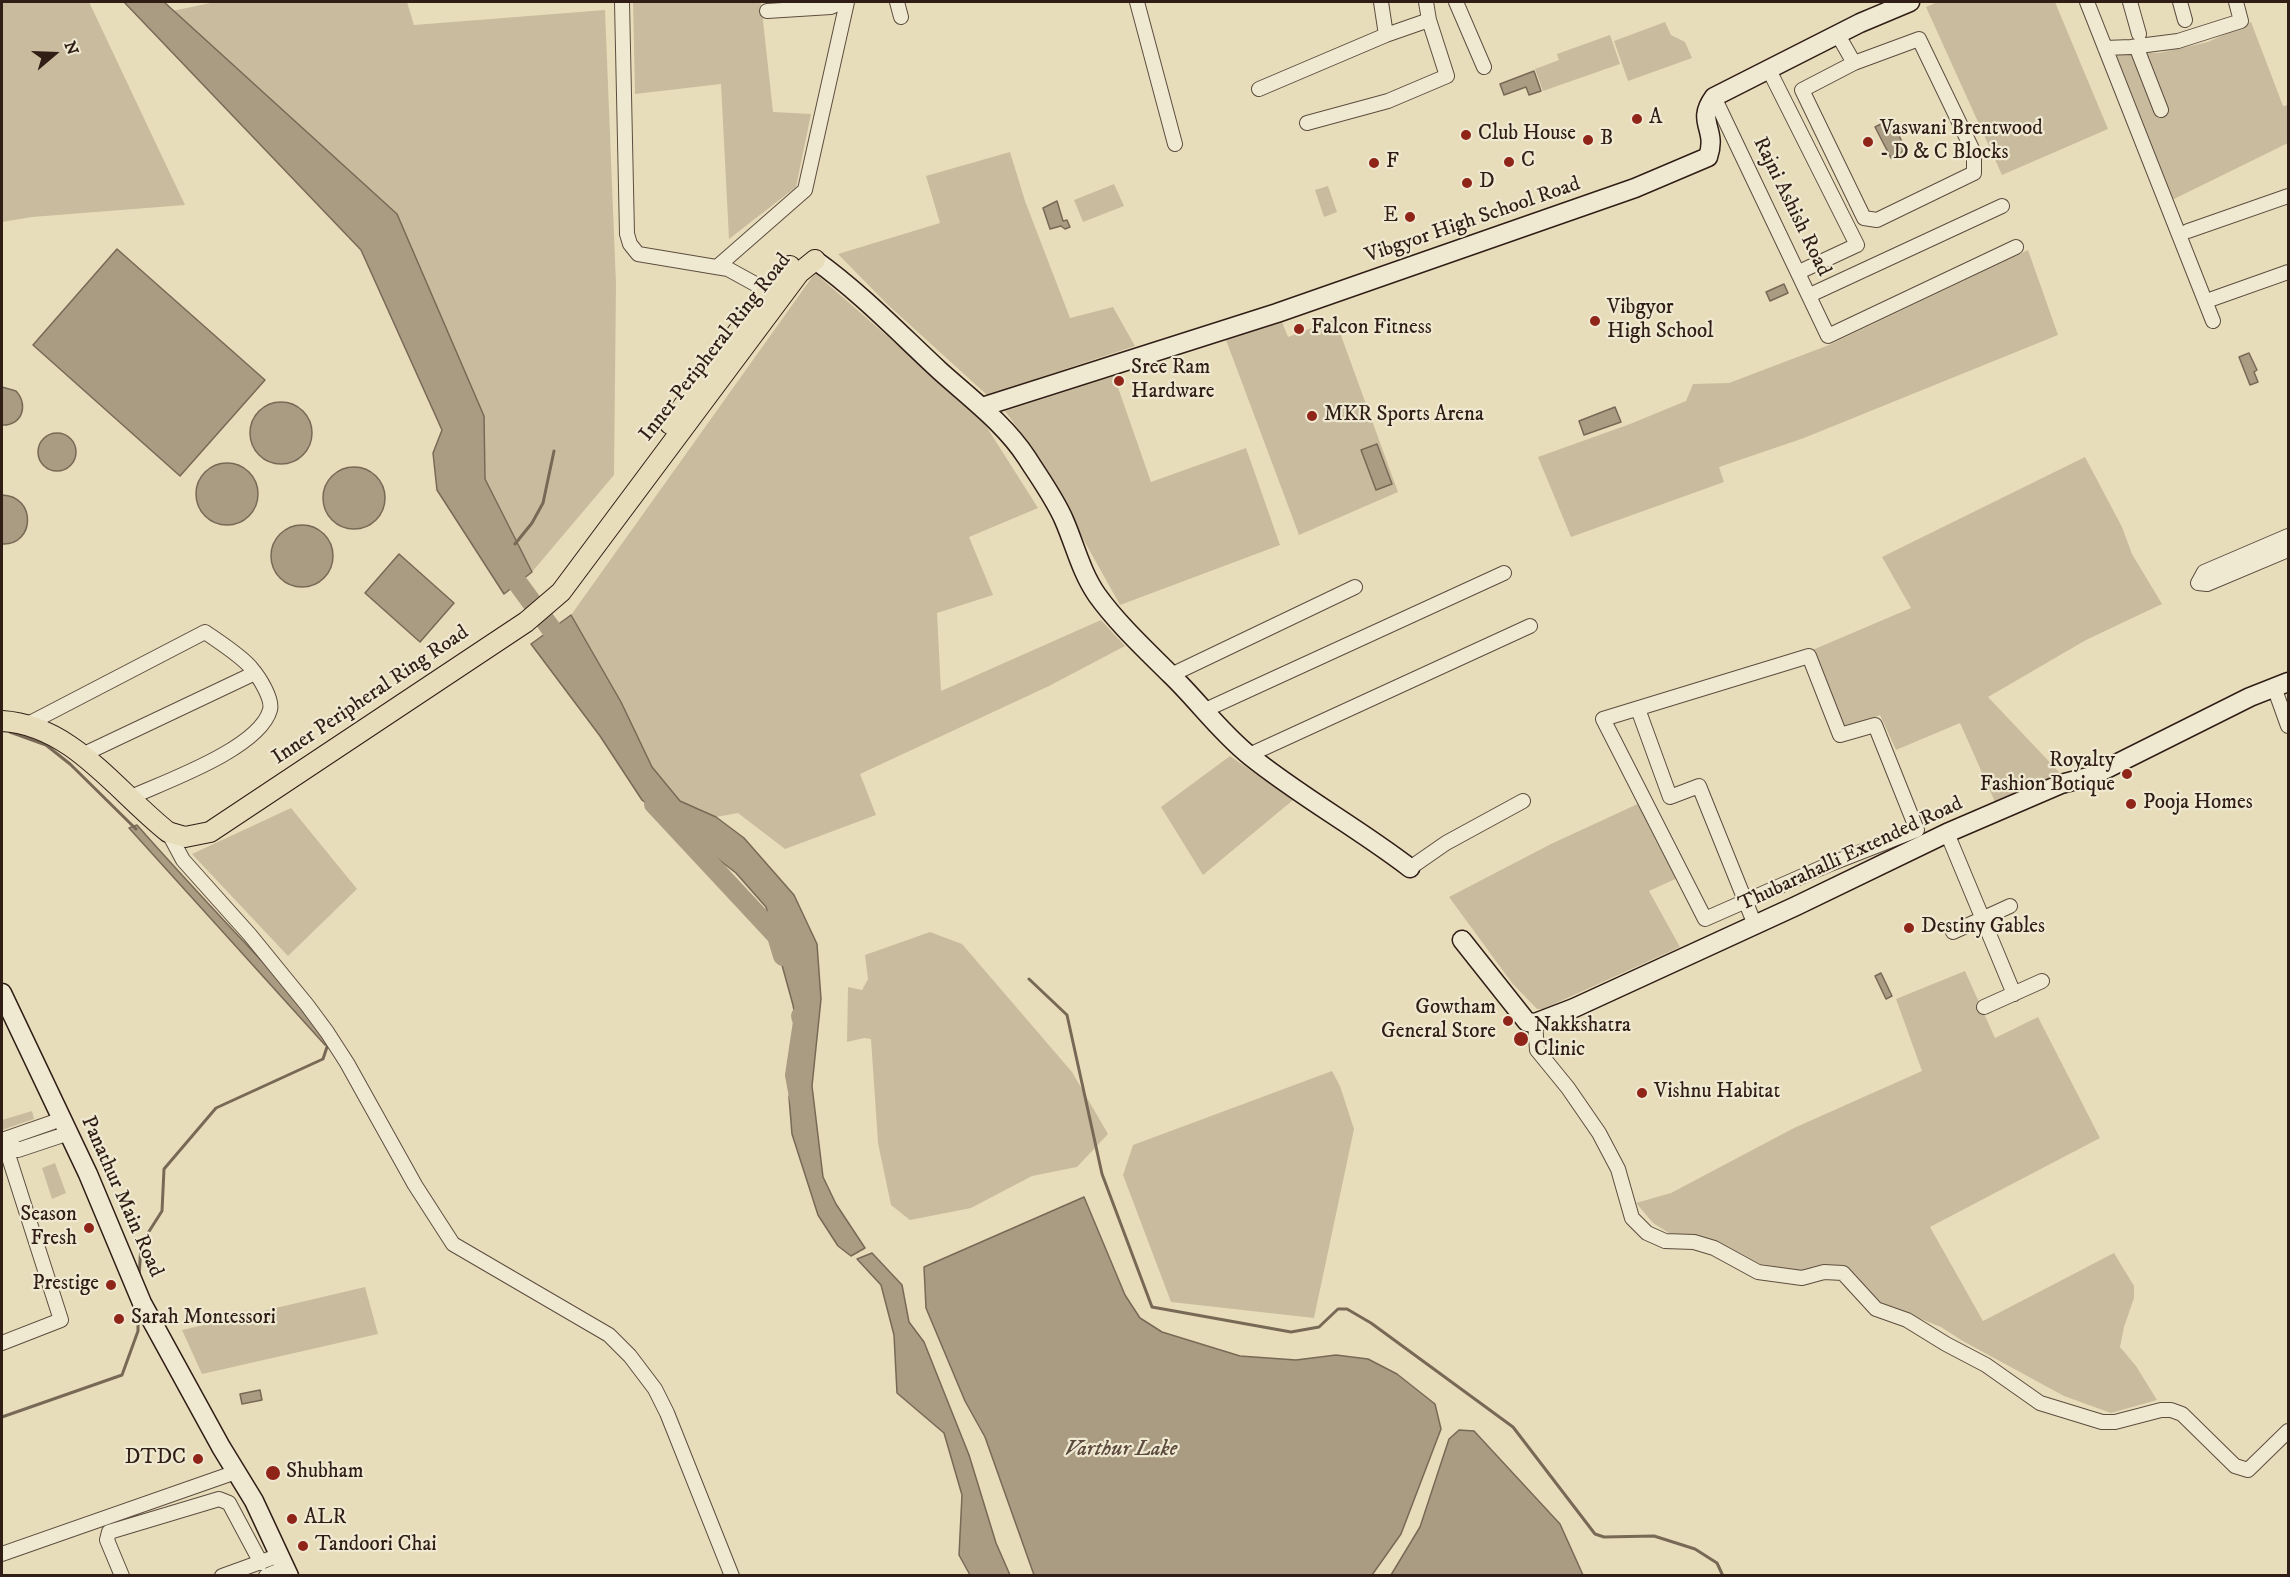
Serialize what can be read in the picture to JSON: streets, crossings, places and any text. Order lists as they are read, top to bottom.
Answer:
{
  "streets": {
    "main road": ["Inner Peripheral Ring Road"],
    "street": [
      "Rajni Ashish Road",
      "Vibgyor High School Road",
      "Thubarahalli Extended Road",
      "Panathur Main Road"
    ]
  },
  "crossings": [
    ["Rajni Ashish Road", "Vibgyor High School Road"]
  ],
  "water": ["Varthur Lake"],
  "places": [
    "A",
    "Club House",
    "B",
    "Vaswani Brentwood - D & C Blocks",
    "C",
    "F",
    "D",
    "E",
    "Vibgyor High School",
    "Falcon Fitness",
    "Sree Ram Hardware",
    "MKR Sports Arena",
    "Royalty Fashion Botique",
    "Pooja Homes",
    "Destiny Gables",
    "Gowtham General Store",
    "Nakkshatra Clinic",
    "Vishnu Habitat",
    "Season Fresh",
    "Prestige",
    "Sarah Montessori",
    "DTDC",
    "Shubham",
    "ALR",
    "Tandoori Chai"
  ],
  "north": "right"
}
